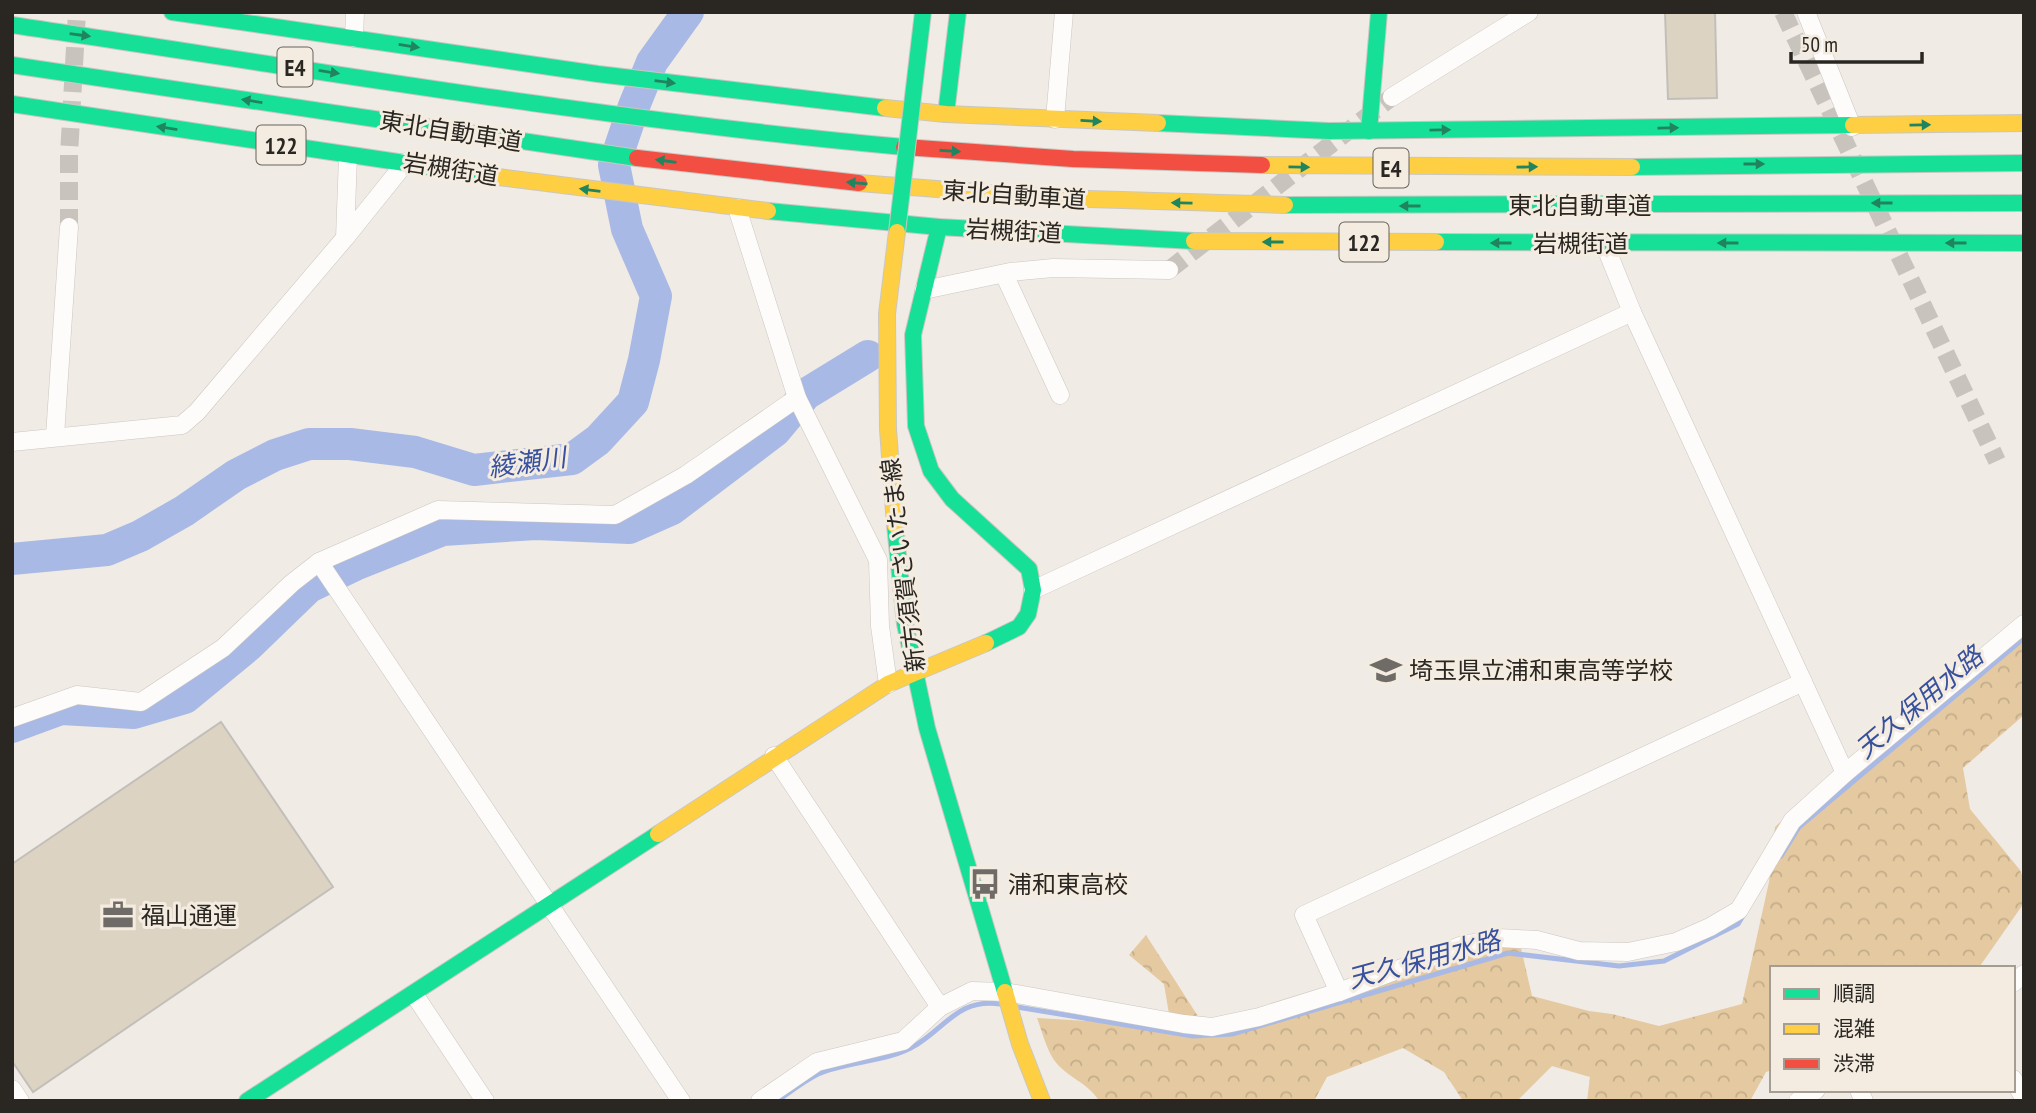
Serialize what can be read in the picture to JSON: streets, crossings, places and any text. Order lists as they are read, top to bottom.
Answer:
{
  "streets": {
    "main road": [
      "E4",
      "東北自動車道",
      "122",
      "岩槻街道",
      "新方須賀さいたま線"
    ]
  },
  "water": ["綾瀬川", "天久保用水路"],
  "places": {
    "school or university": ["埼玉県立浦和東高等学校"],
    "bus stop": ["浦和東高校"],
    "office": ["福山通運"]
  },
  "legend": ["順調", "混雑", "渋滞"],
  "scale_bar": "50 m"
}
